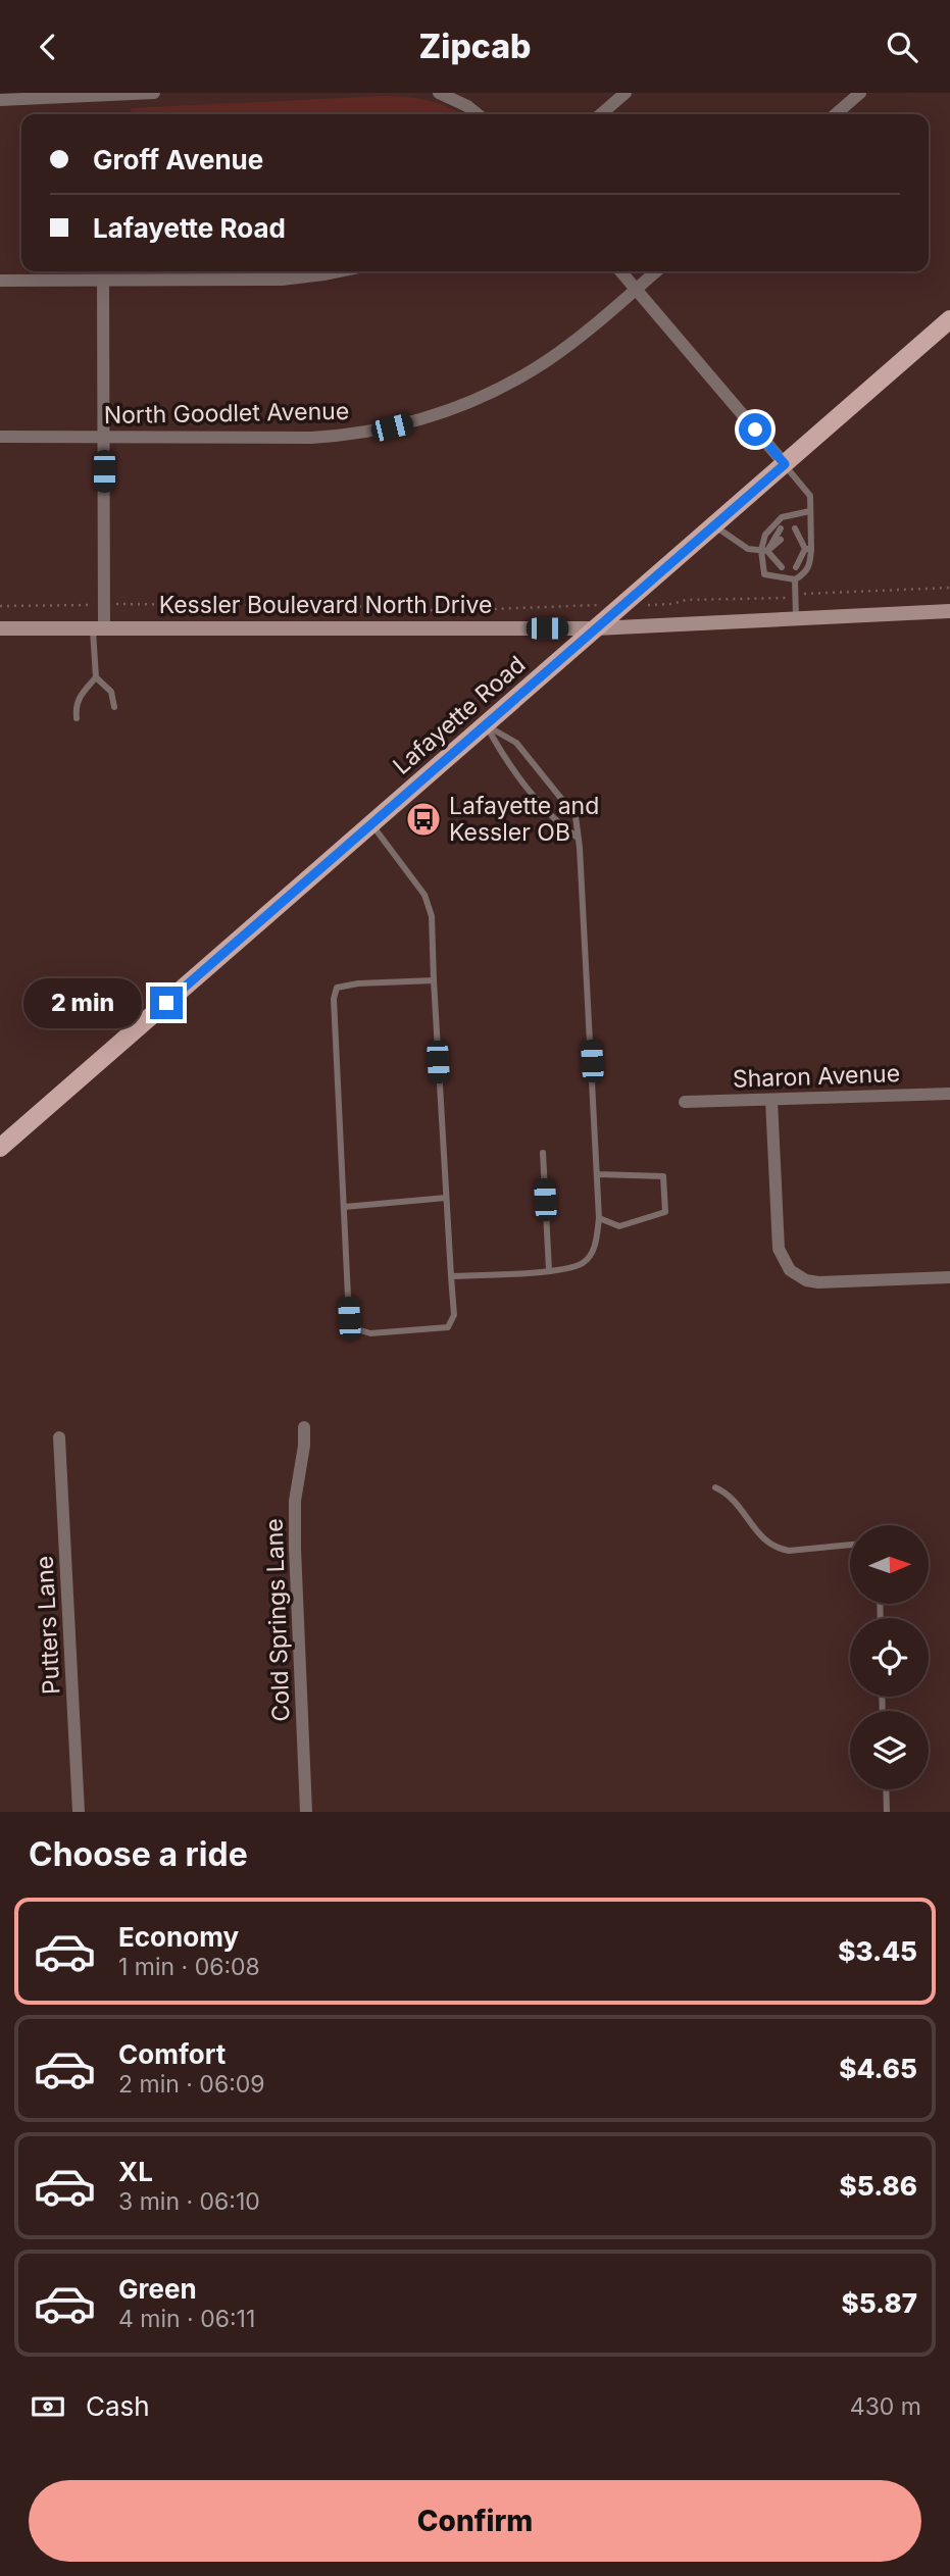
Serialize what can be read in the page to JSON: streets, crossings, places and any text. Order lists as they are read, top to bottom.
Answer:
{
  "streets": {
    "main road": ["Kessler Boulevard North Drive", "Lafayette Road"],
    "street": [
      "North Goodlet Avenue",
      "Sharon Avenue",
      "Cold Springs Lane",
      "Putters Lane"
    ]
  },
  "crossings": [
    ["Kessler Boulevard North Drive", "Lafayette Road"]
  ],
  "places": {
    "bus stop": ["Lafayette and Kessler OB"]
  },
  "north": "right",
  "page": {
    "header": "Zipcab",
    "banner": ["Groff Avenue", "Lafayette Road"],
    "bubble": "2 min",
    "heading": "Choose a ride",
    "list": [
      {
        "name": "Economy",
        "note": "1 min · 06:08",
        "value": "$3.45"
      },
      {
        "name": "Comfort",
        "note": "2 min · 06:09",
        "value": "$4.65"
      },
      {
        "name": "XL",
        "note": "3 min · 06:10",
        "value": "$5.86"
      },
      {
        "name": "Green",
        "note": "4 min · 06:11",
        "value": "$5.87"
      }
    ],
    "pay": ["Cash", "430 m"],
    "buttons": "Confirm"
  }
}
